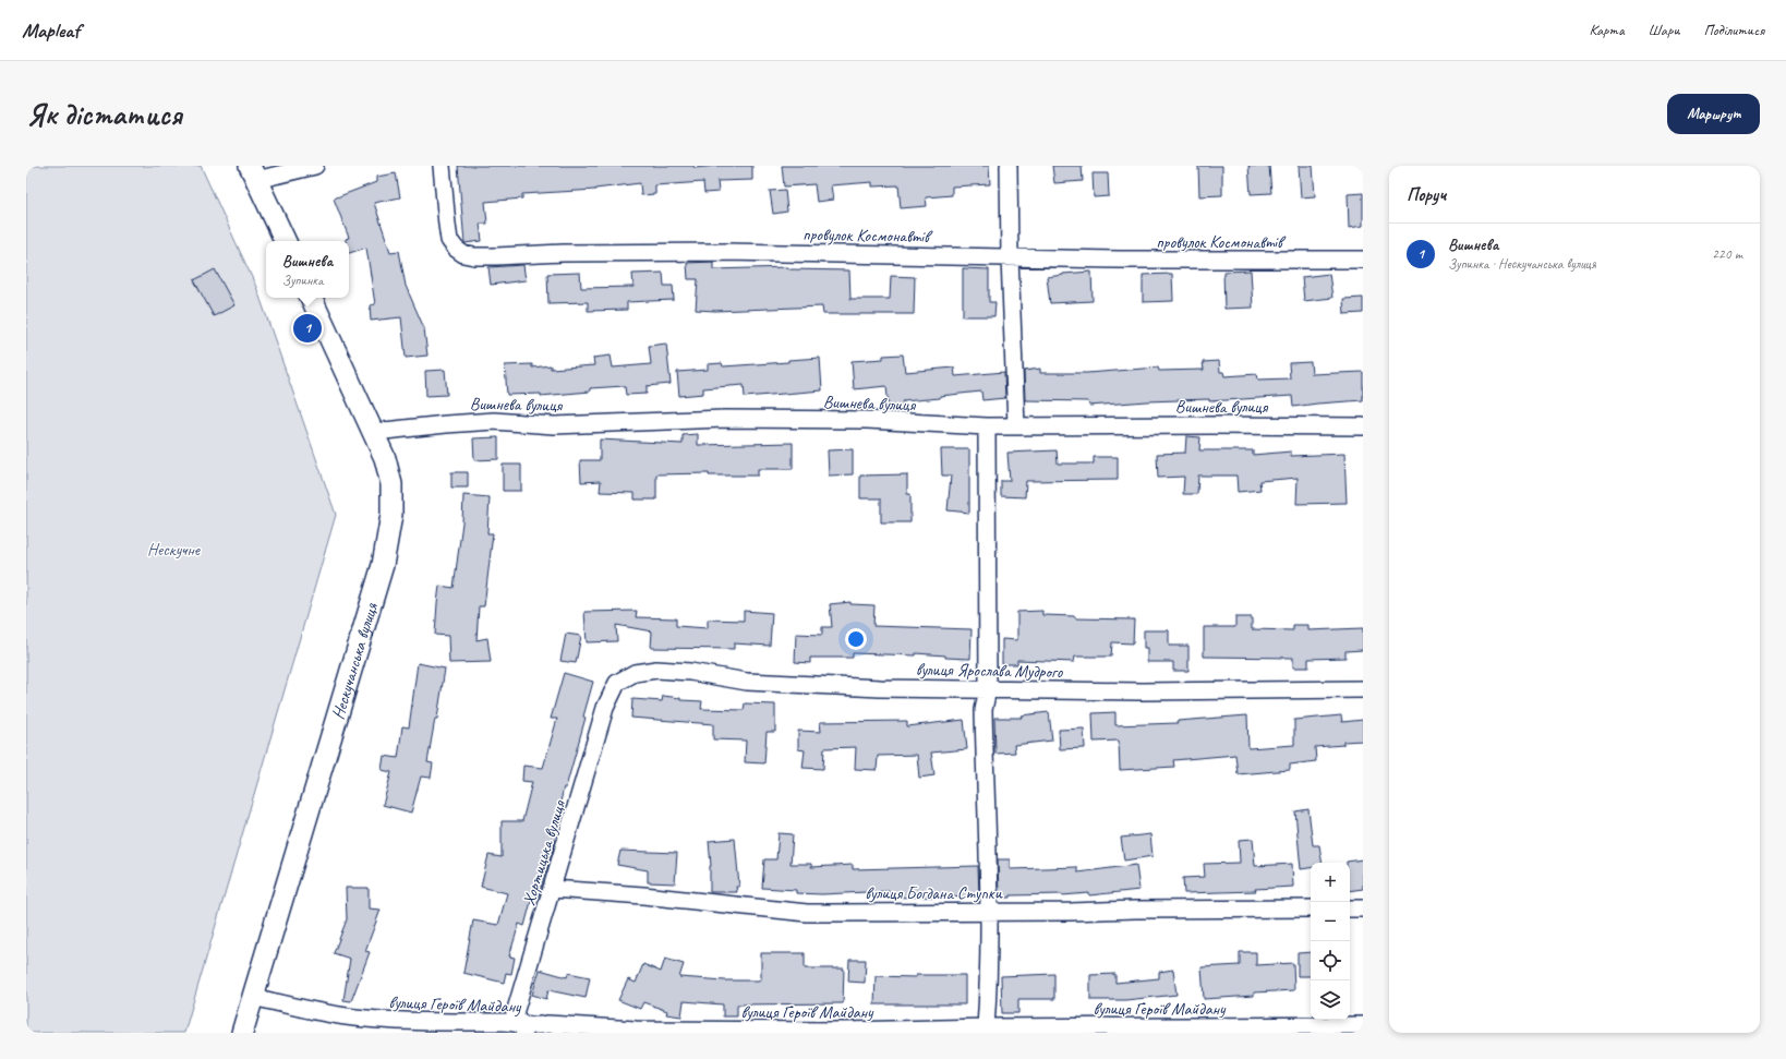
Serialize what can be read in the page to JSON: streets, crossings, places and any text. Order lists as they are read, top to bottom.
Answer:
{
  "streets": {
    "street": [
      "провулок Космонавтів",
      "Вишнева вулиця",
      "Нескучанська вулиця",
      "вулиця Ярослава Мудрого",
      "Хортицька вулиця",
      "вулиця Богдана Ступки",
      "вулиця Героїв Майдану"
    ]
  },
  "crossings": [
    ["Вишнева вулиця", "Нескучанська вулиця"],
    ["Нескучанська вулиця", "вулиця Героїв Майдану"],
    ["вулиця Ярослава Мудрого", "Хортицька вулиця"],
    ["Хортицька вулиця", "вулиця Богдана Ступки"],
    ["Хортицька вулиця", "вулиця Героїв Майдану"]
  ],
  "parks": ["Нескучне"],
  "page": {
    "header": "Mapleaf",
    "nav": ["Карта", "Шари", "Поділитися"],
    "buttons": "Маршрут",
    "title": "Як дістатися",
    "heading": "Поруч",
    "list": [
      {
        "mark": "1",
        "name": "Вишнева",
        "note": "Зупинка · Нескучанська вулиця",
        "value": "220 m"
      }
    ],
    "popup": ["Вишнева", "Зупинка"],
    "pins": "1",
    "map_buttons": ["+", "−"]
  }
}
